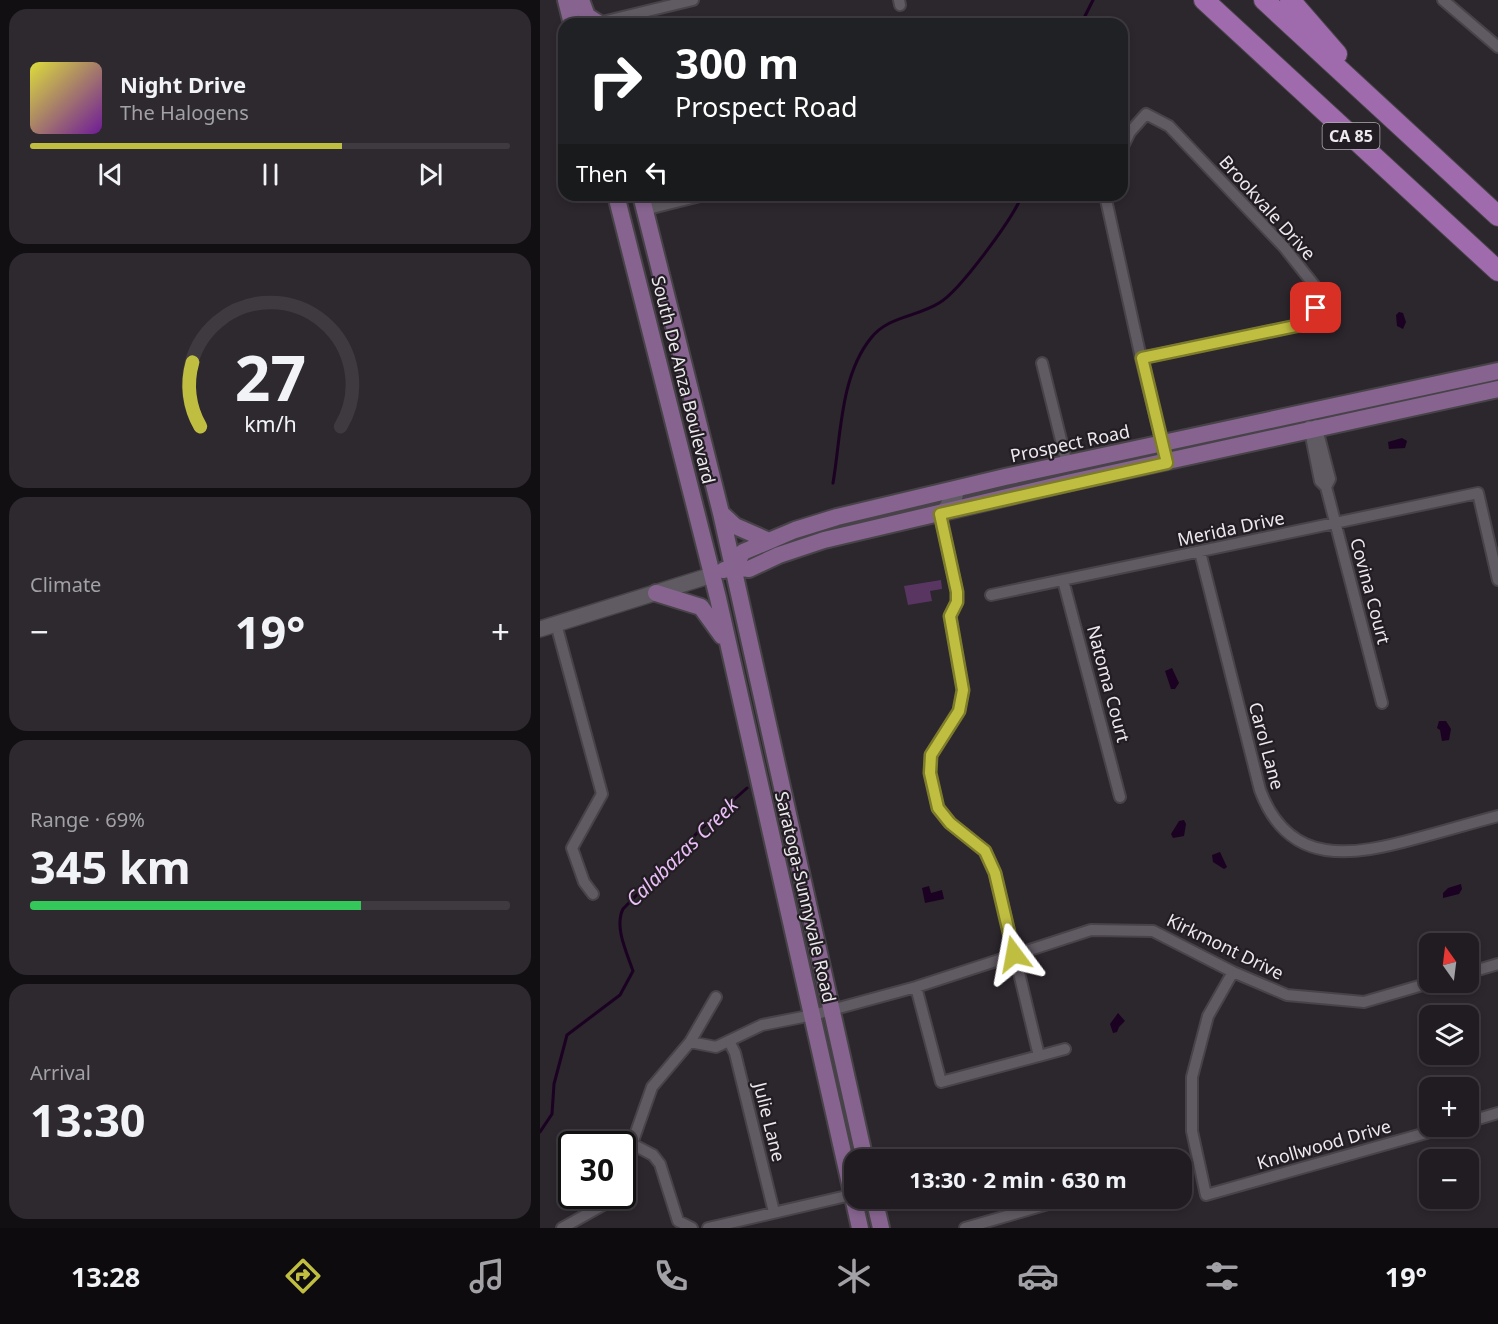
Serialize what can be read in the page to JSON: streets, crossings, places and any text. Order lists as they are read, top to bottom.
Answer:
{
  "streets": {
    "highway": ["CA 85"],
    "main road": ["South De Anza Boulevard", "Prospect Road", "Saratoga-Sunnyvale Road"],
    "street": [
      "Brookvale Drive",
      "Merida Drive",
      "Covina Court",
      "Natoma Court",
      "Carol Lane",
      "Kirkmont Drive",
      "Julie Lane",
      "Knollwood Drive"
    ]
  },
  "crossings": [
    ["South De Anza Boulevard", "Prospect Road"],
    ["South De Anza Boulevard", "Saratoga-Sunnyvale Road"],
    ["Prospect Road", "Covina Court"],
    ["Prospect Road", "Saratoga-Sunnyvale Road"],
    ["Merida Drive", "Covina Court"],
    ["Merida Drive", "Natoma Court"],
    ["Merida Drive", "Carol Lane"],
    ["Saratoga-Sunnyvale Road", "Kirkmont Drive"],
    ["Kirkmont Drive", "Julie Lane"],
    ["Kirkmont Drive", "Knollwood Drive"]
  ],
  "water": ["Calabazas Creek"],
  "north": "top",
  "page": {
    "turn": ["300 m", "Prospect Road"],
    "song": ["Night Drive", "The Halogens"],
    "then": "Then",
    "tile": [
      "Climate",
      ["Range · 69%", "345 km"],
      ["Arrival", "13:30"]
    ],
    "heat": ["−", "19°", "+"],
    "map_buttons": ["+", "−"],
    "limit": "30",
    "trip": "13:30 · 2 min · 630 m",
    "tabs": ["13:28", "19°"],
    "gauge": ["27", "km/h"]
  }
}
